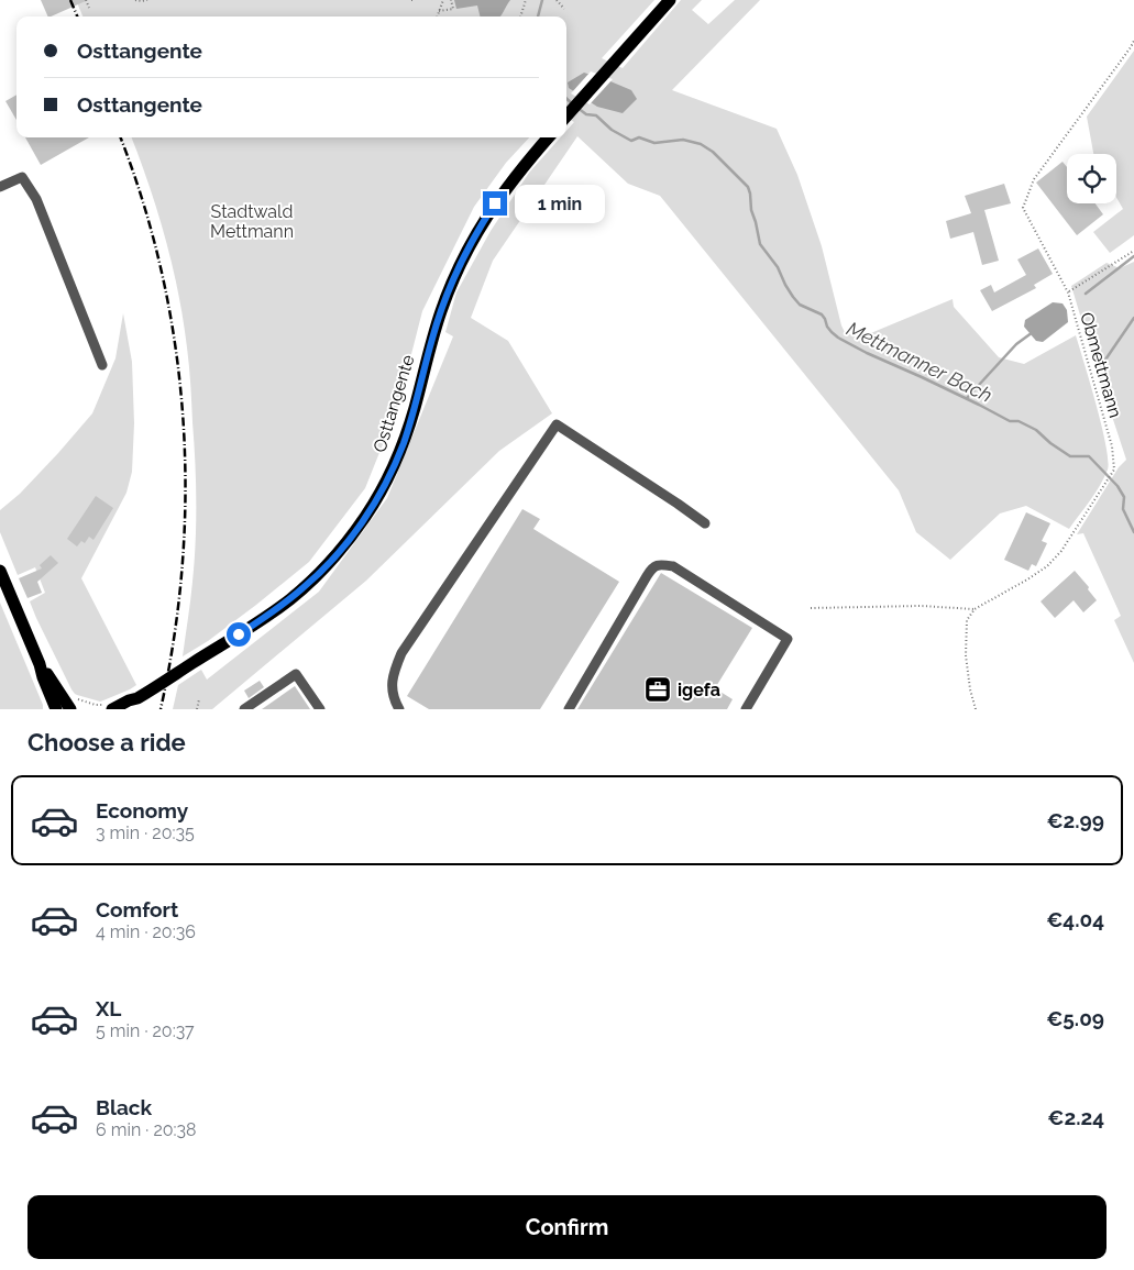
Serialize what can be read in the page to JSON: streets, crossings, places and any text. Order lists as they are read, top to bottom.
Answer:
{
  "streets": {
    "main road": ["Osttangente"],
    "path": ["Obmettmann"]
  },
  "water": ["Mettmanner Bach"],
  "parks": ["Stadtwald Mettmann"],
  "places": {
    "office": ["igefa"]
  },
  "page": {
    "banner": ["Osttangente", "Osttangente"],
    "bubble": "1 min",
    "heading": "Choose a ride",
    "list": [
      {
        "name": "Economy",
        "note": "3 min · 20:35",
        "value": "€2.99"
      },
      {
        "name": "Comfort",
        "note": "4 min · 20:36",
        "value": "€4.04"
      },
      {
        "name": "XL",
        "note": "5 min · 20:37",
        "value": "€5.09"
      },
      {
        "name": "Black",
        "note": "6 min · 20:38",
        "value": "€2.24"
      }
    ],
    "buttons": "Confirm"
  }
}
